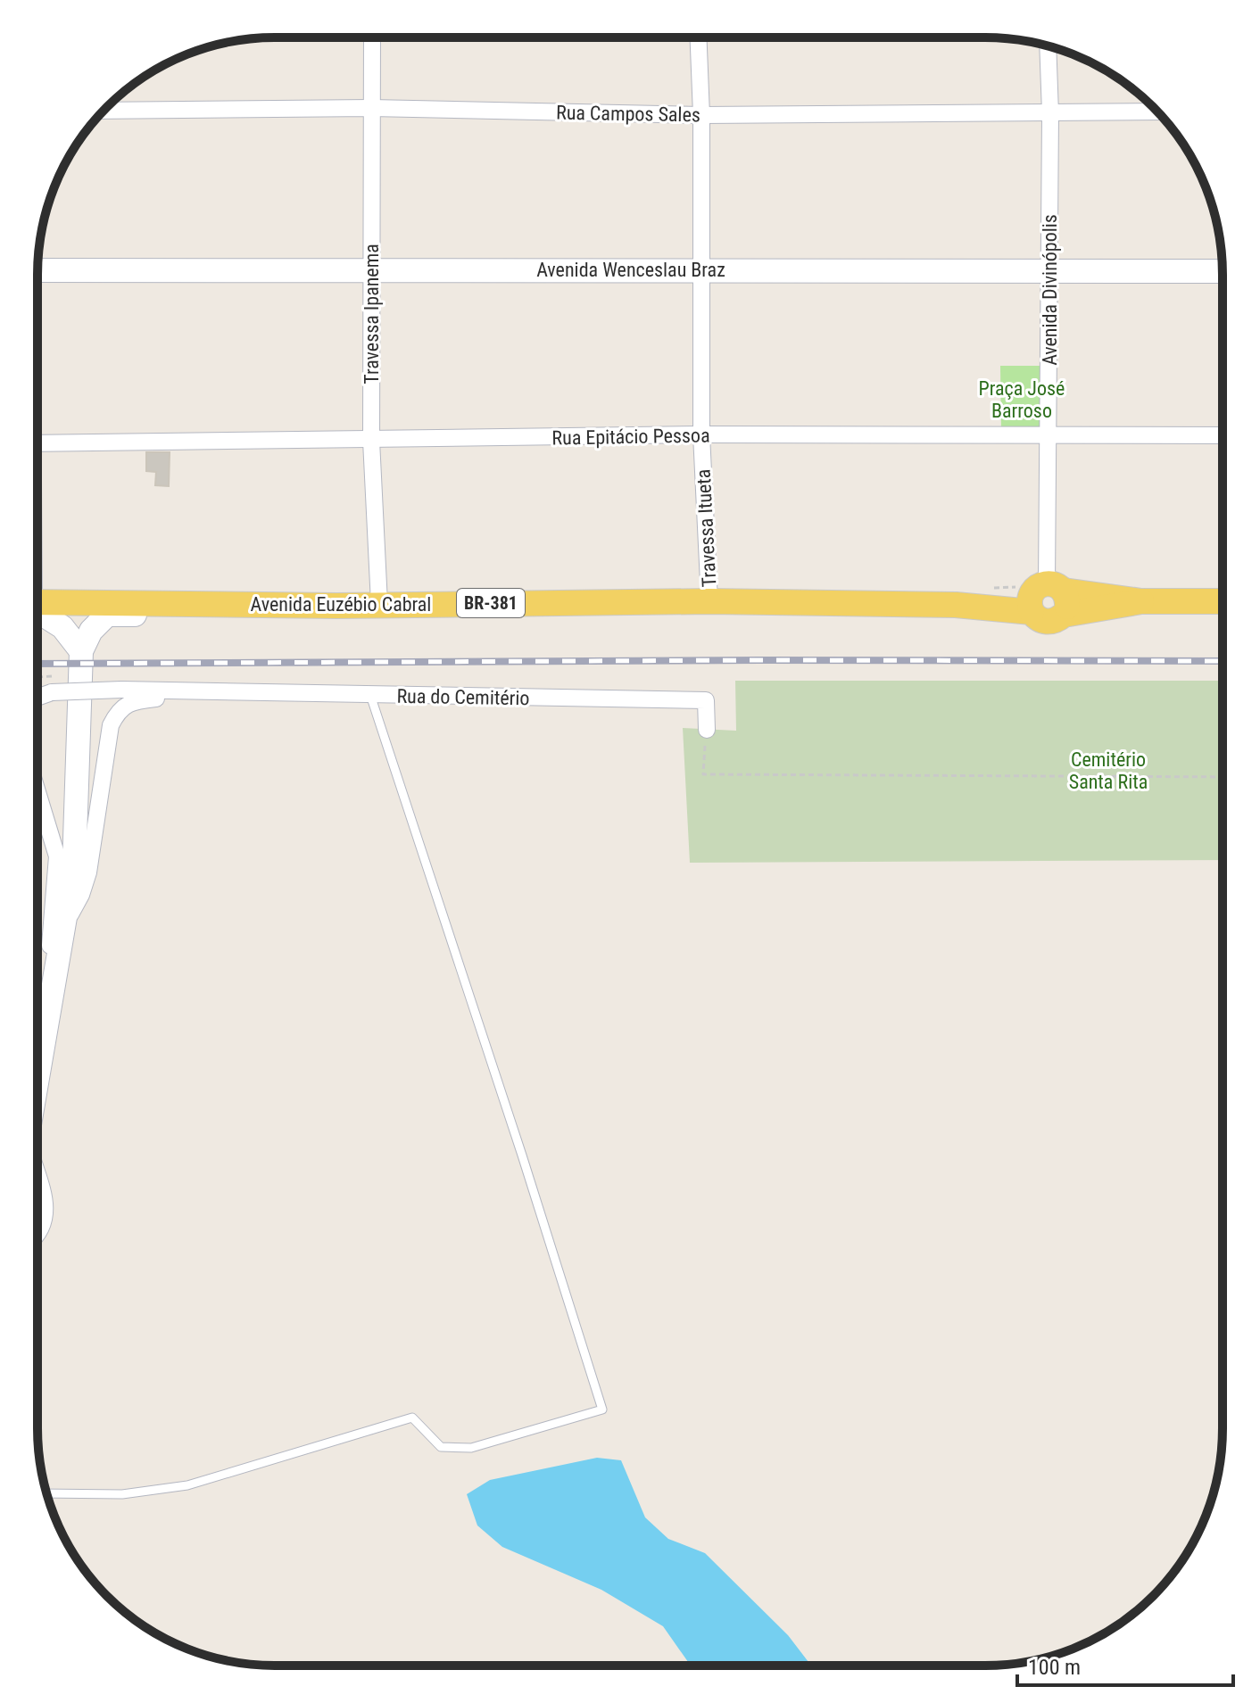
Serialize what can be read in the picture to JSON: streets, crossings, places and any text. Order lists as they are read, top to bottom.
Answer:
{
  "streets": {
    "main road": ["BR-381", "Avenida Euzébio Cabral"],
    "street": [
      "Rua Campos Sales",
      "Avenida Wenceslau Braz",
      "Avenida Divinópolis",
      "Travessa Ipanema",
      "Rua Epitácio Pessoa",
      "Travessa Itueta",
      "Rua do Cemitério"
    ]
  },
  "crossings": [
    ["Rua Campos Sales", "Avenida Divinópolis"],
    ["Rua Campos Sales", "Travessa Ipanema"],
    ["Rua Campos Sales", "Travessa Itueta"],
    ["Avenida Wenceslau Braz", "Avenida Divinópolis"],
    ["Avenida Wenceslau Braz", "Travessa Ipanema"],
    ["Avenida Wenceslau Braz", "Travessa Itueta"],
    ["Avenida Divinópolis", "Rua Epitácio Pessoa"],
    ["Avenida Divinópolis", "Avenida Euzébio Cabral"],
    ["Travessa Ipanema", "Rua Epitácio Pessoa"],
    ["Travessa Ipanema", "Avenida Euzébio Cabral"],
    ["Rua Epitácio Pessoa", "Travessa Itueta"],
    ["Travessa Itueta", "Avenida Euzébio Cabral"]
  ],
  "parks": ["Praça José Barroso", "Cemitério Santa Rita"],
  "scale_bar": "100 m"
}
